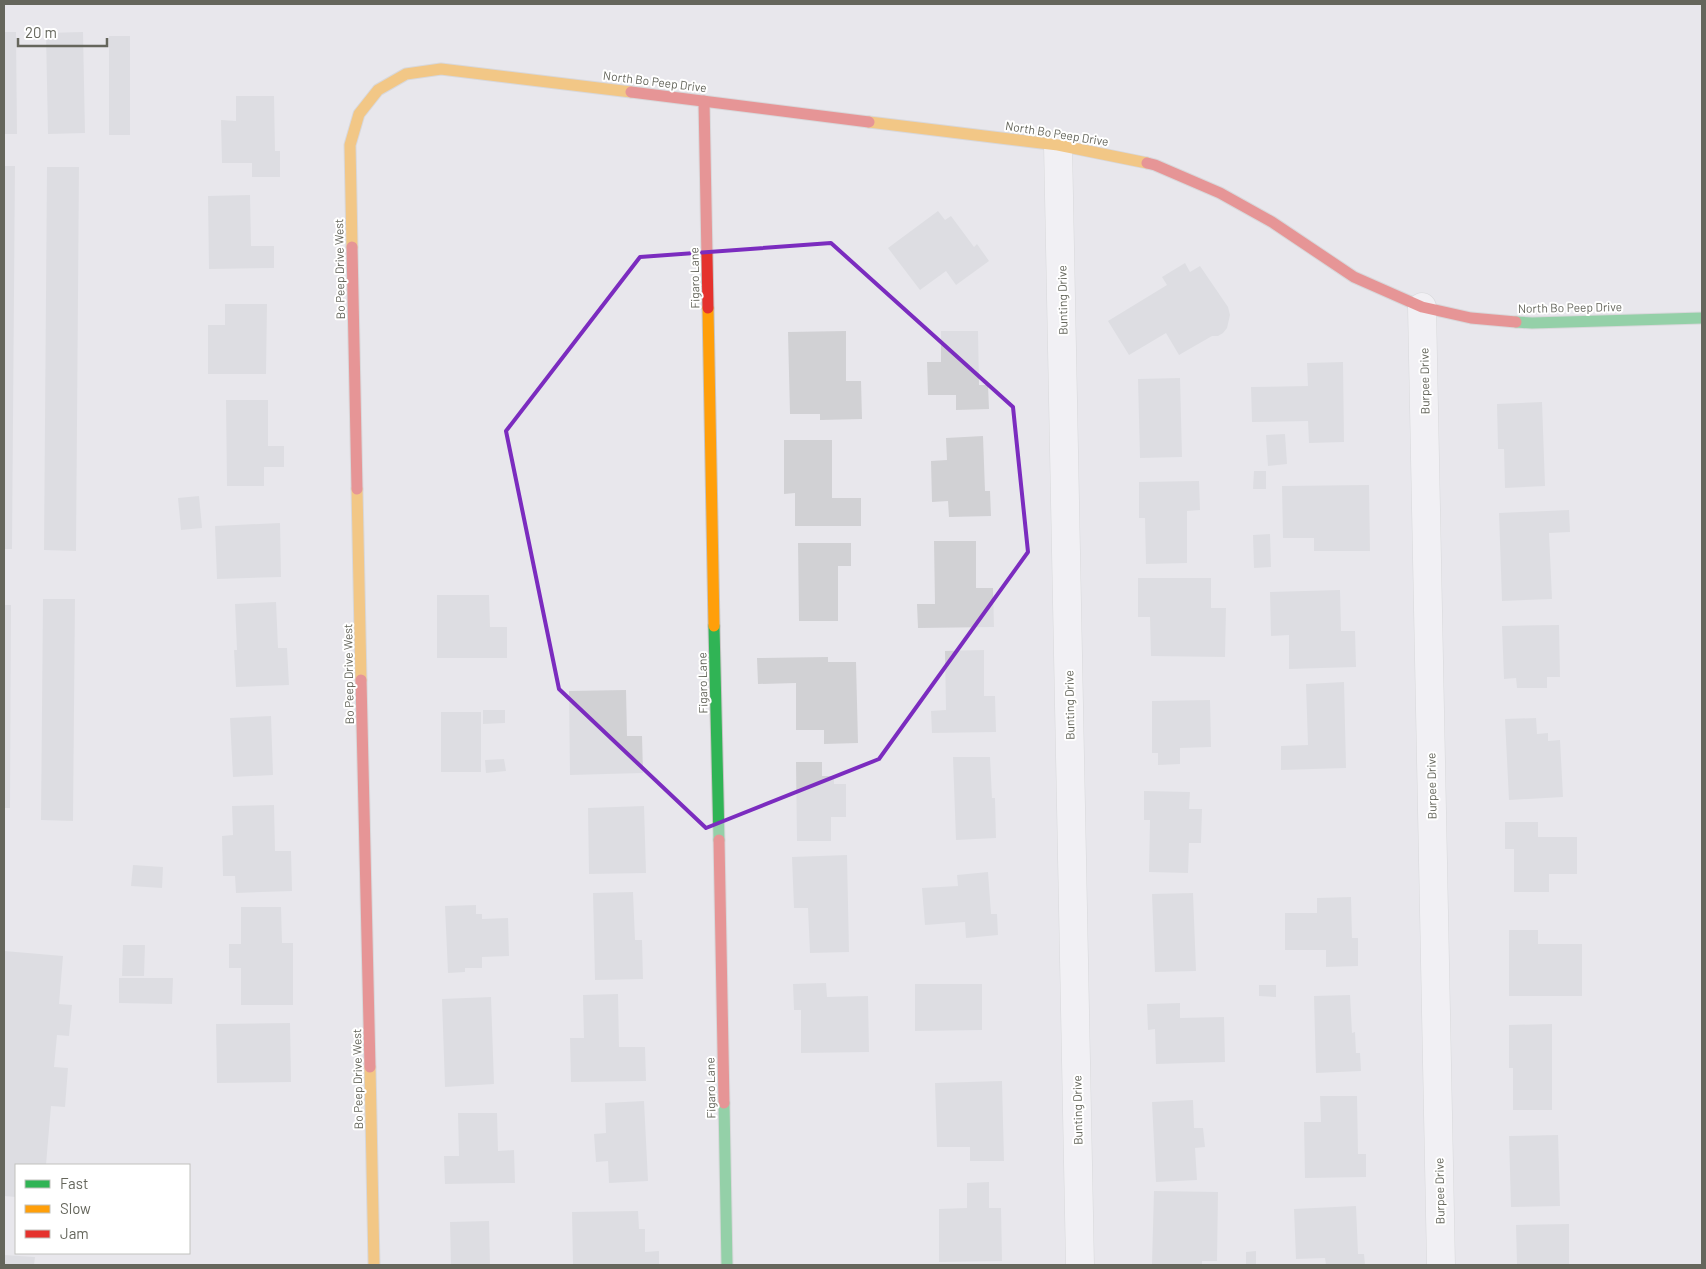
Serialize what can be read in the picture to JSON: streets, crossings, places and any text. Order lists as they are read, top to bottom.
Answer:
{
  "streets": {
    "street": [
      "North Bo Peep Drive",
      "Bo Peep Drive West",
      "Figaro Lane",
      "Bunting Drive",
      "Burpee Drive"
    ]
  },
  "crossings": [
    ["North Bo Peep Drive", "Bo Peep Drive West"],
    ["North Bo Peep Drive", "Figaro Lane"],
    ["North Bo Peep Drive", "Bunting Drive"],
    ["North Bo Peep Drive", "Burpee Drive"]
  ],
  "legend": ["Fast", "Slow", "Jam"],
  "scale_bar": "20 m"
}
